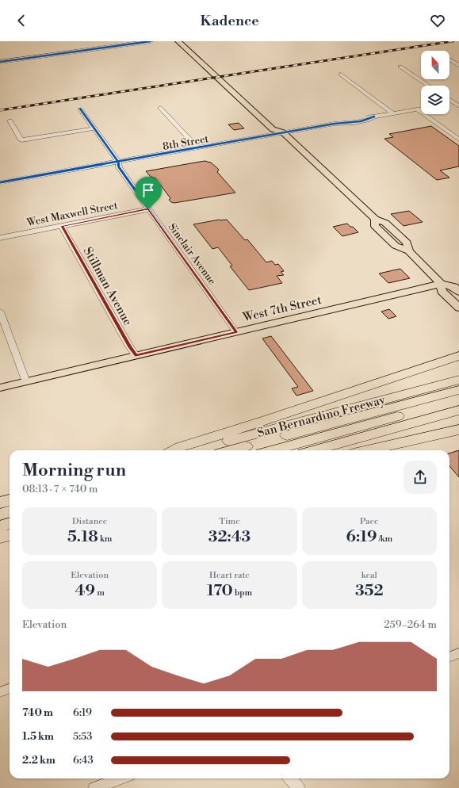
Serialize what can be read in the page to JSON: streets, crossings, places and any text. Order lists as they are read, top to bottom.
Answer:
{
  "streets": {
    "highway": ["San Bernardino Freeway"],
    "main road": ["West 7th Street"],
    "street": [
      "8th Street",
      "West Maxwell Street",
      "Sinclair Avenue",
      "Stillman Avenue"
    ]
  },
  "crossings": [
    ["8th Street", "Sinclair Avenue"],
    ["West Maxwell Street", "Sinclair Avenue"],
    ["West Maxwell Street", "Stillman Avenue"],
    ["Sinclair Avenue", "West 7th Street"],
    ["Stillman Avenue", "West 7th Street"]
  ],
  "north": "top",
  "page": {
    "header": "Kadence",
    "heading": ["Morning run", "08:13 · 7 × 740 m"],
    "stats": [
      ["Distance", "5.18 km"],
      ["Time", "32:43"],
      ["Pace", "6:19 /km"],
      ["Elevation", "49 m"],
      ["Heart rate", "170 bpm"],
      ["kcal", "352"]
    ],
    "chart": ["Elevation", "259–264 m"],
    "list": [
      {
        "name": "740 m",
        "note": "6:19"
      },
      {
        "name": "1.5 km",
        "note": "5:53"
      },
      {
        "name": "2.2 km",
        "note": "6:43"
      }
    ]
  }
}
